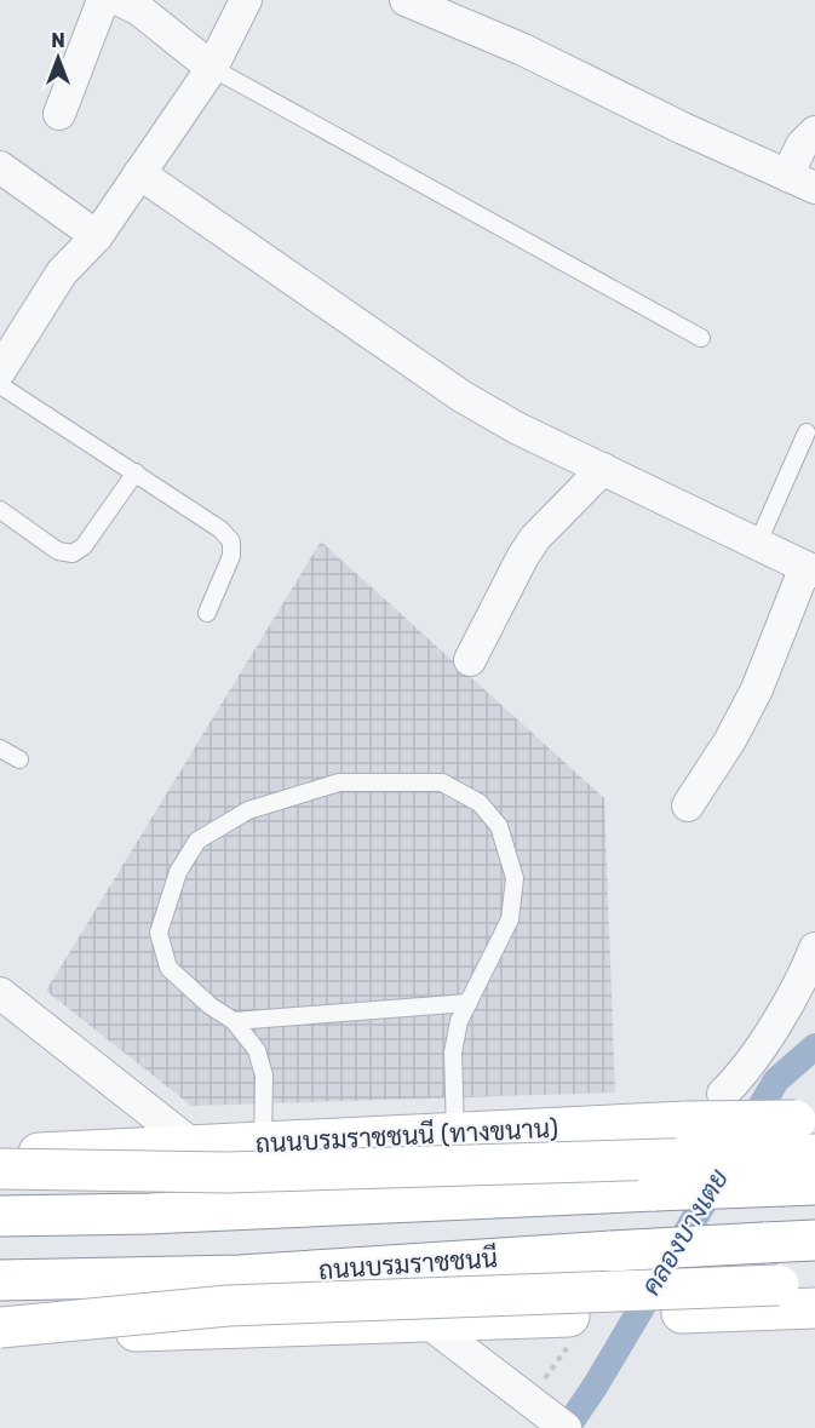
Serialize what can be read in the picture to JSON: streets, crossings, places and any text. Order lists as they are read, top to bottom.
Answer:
{
  "streets": {
    "main road": ["ถนนบรมราชชนนี (ทางขนาน)", "ถนนบรมราชชนนี"]
  },
  "water": ["คลองบางเตย"],
  "north": "top"
}
